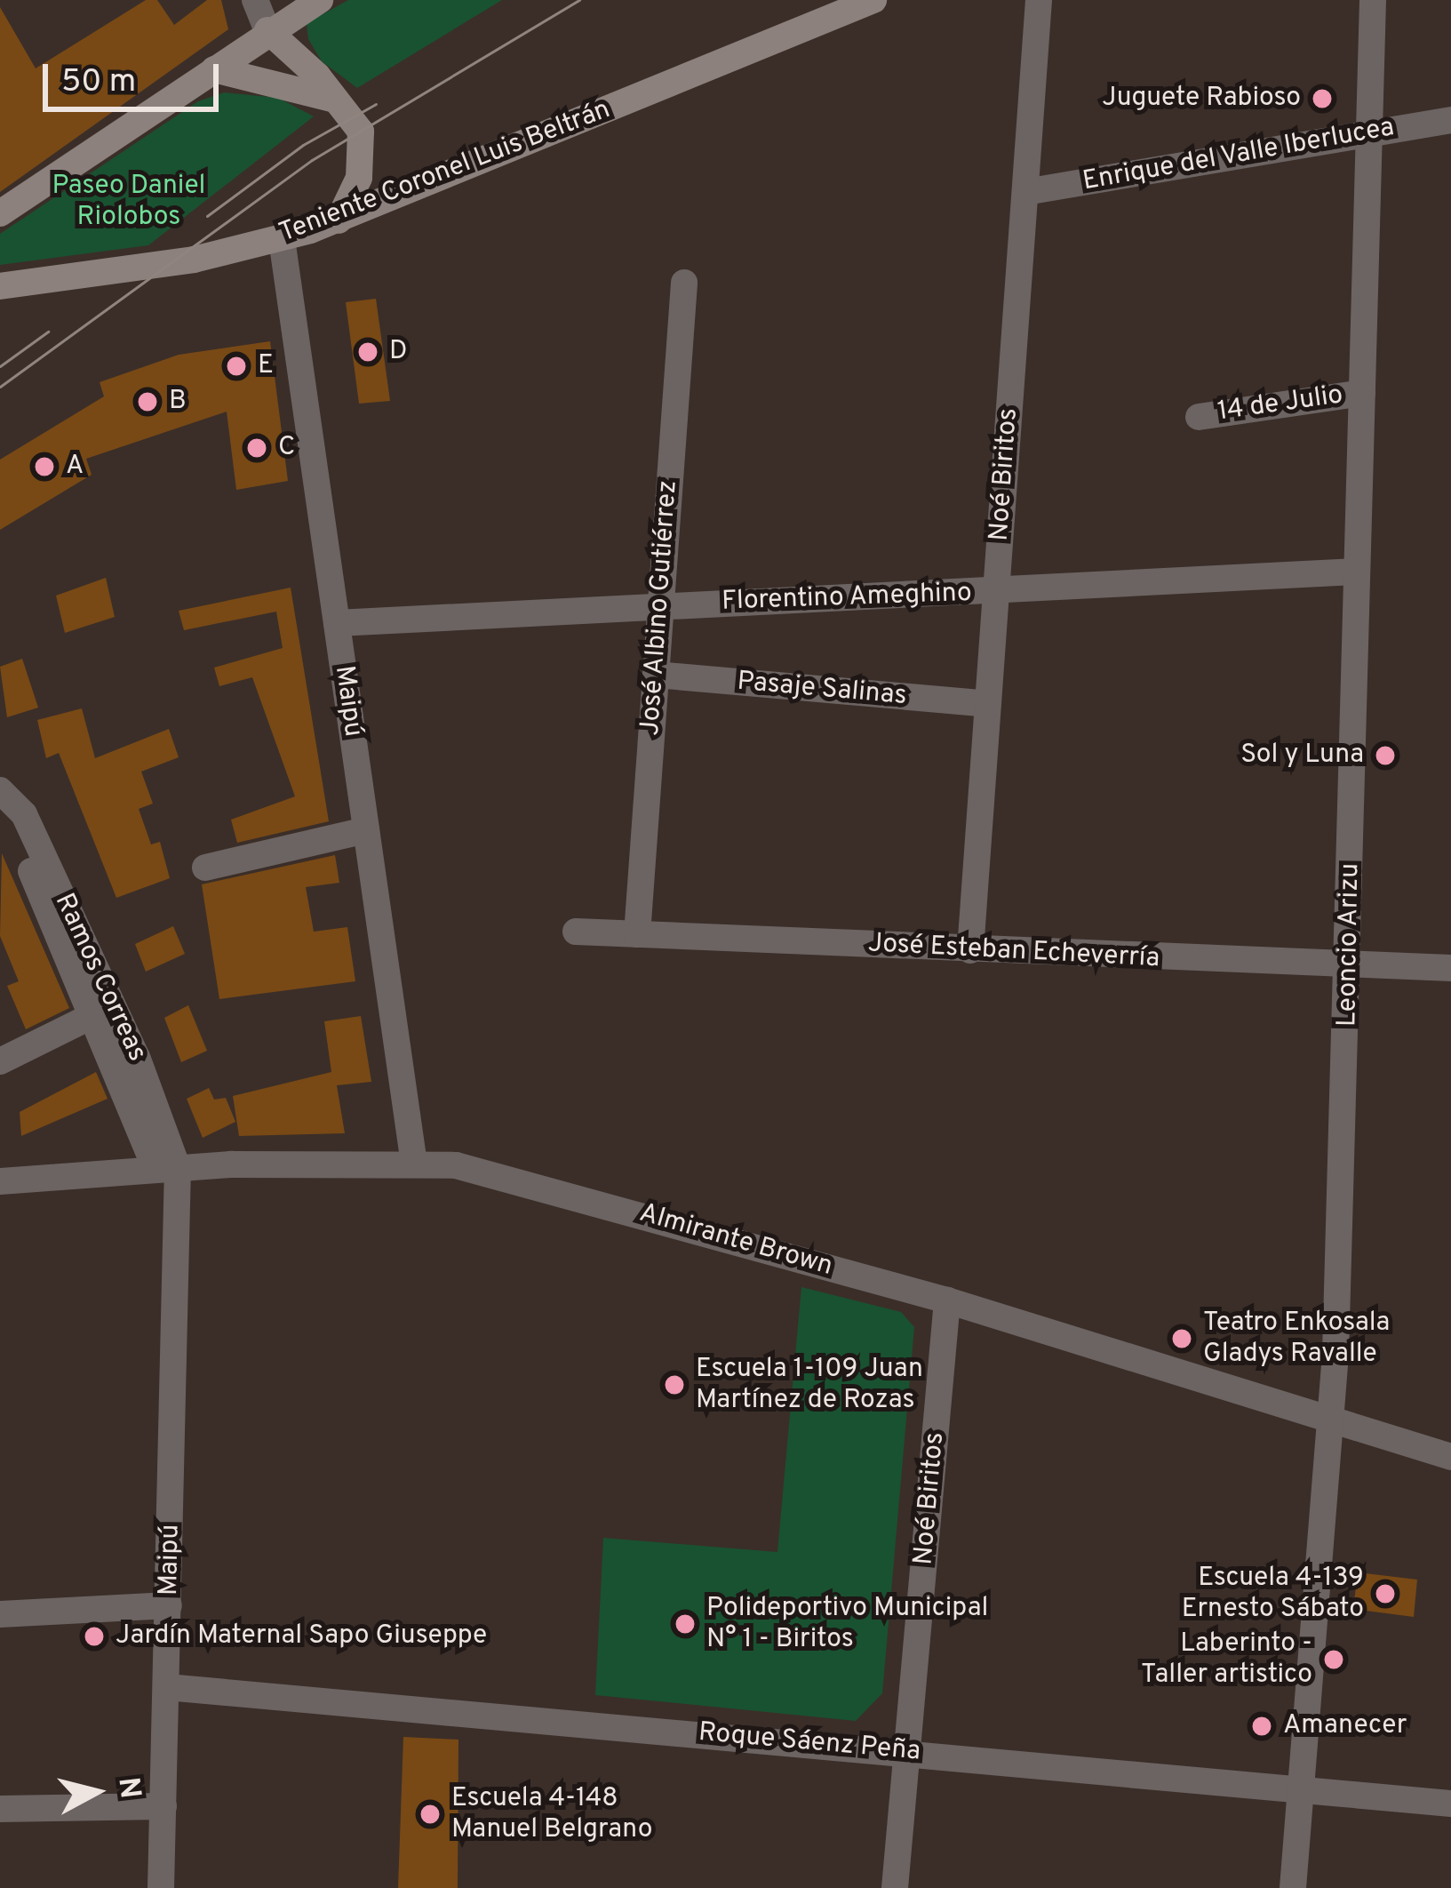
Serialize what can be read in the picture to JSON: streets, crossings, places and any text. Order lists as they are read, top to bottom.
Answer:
{
  "streets": {
    "main road": ["Teniente Coronel Luis Beltrán"],
    "street": [
      "Enrique del Valle Iberlucea",
      "14 de Julio",
      "Noé Biritos",
      "Florentino Ameghino",
      "José Albino Gutiérrez",
      "Pasaje Salinas",
      "Maipú",
      "Leoncio Arizu",
      "José Esteban Echeverría",
      "Ramos Correas",
      "Almirante Brown",
      "Roque Sáenz Peña"
    ]
  },
  "crossings": [
    ["Enrique del Valle Iberlucea", "Noé Biritos"],
    ["Enrique del Valle Iberlucea", "Leoncio Arizu"],
    ["Teniente Coronel Luis Beltrán", "Maipú"],
    ["14 de Julio", "Leoncio Arizu"],
    ["Noé Biritos", "Florentino Ameghino"],
    ["Noé Biritos", "Pasaje Salinas"],
    ["Noé Biritos", "José Esteban Echeverría"],
    ["Noé Biritos", "Almirante Brown"],
    ["Noé Biritos", "Roque Sáenz Peña"],
    ["Florentino Ameghino", "José Albino Gutiérrez"],
    ["Florentino Ameghino", "Maipú"],
    ["Florentino Ameghino", "Leoncio Arizu"],
    ["José Albino Gutiérrez", "Pasaje Salinas"],
    ["José Albino Gutiérrez", "José Esteban Echeverría"],
    ["Maipú", "Ramos Correas"],
    ["Maipú", "Almirante Brown"],
    ["Maipú", "Roque Sáenz Peña"],
    ["Leoncio Arizu", "José Esteban Echeverría"],
    ["Leoncio Arizu", "Almirante Brown"],
    ["Leoncio Arizu", "Roque Sáenz Peña"],
    ["Ramos Correas", "Almirante Brown"]
  ],
  "parks": ["Paseo Daniel Riolobos"],
  "places": [
    "Juguete Rabioso",
    "D",
    "E",
    "B",
    "C",
    "A",
    "Sol y Luna",
    "Teatro Enkosala Gladys Ravalle",
    "Escuela 1-109 Juan Martínez de Rozas",
    "Escuela 4-139 Ernesto Sábato",
    "Polideportivo Municipal N° 1 - Biritos",
    "Jardín Maternal Sapo Giuseppe",
    "Laberinto - Taller artistico",
    "Amanecer",
    "Escuela 4-148 Manuel Belgrano"
  ],
  "scale_bar": "50 m",
  "north": "right"
}
